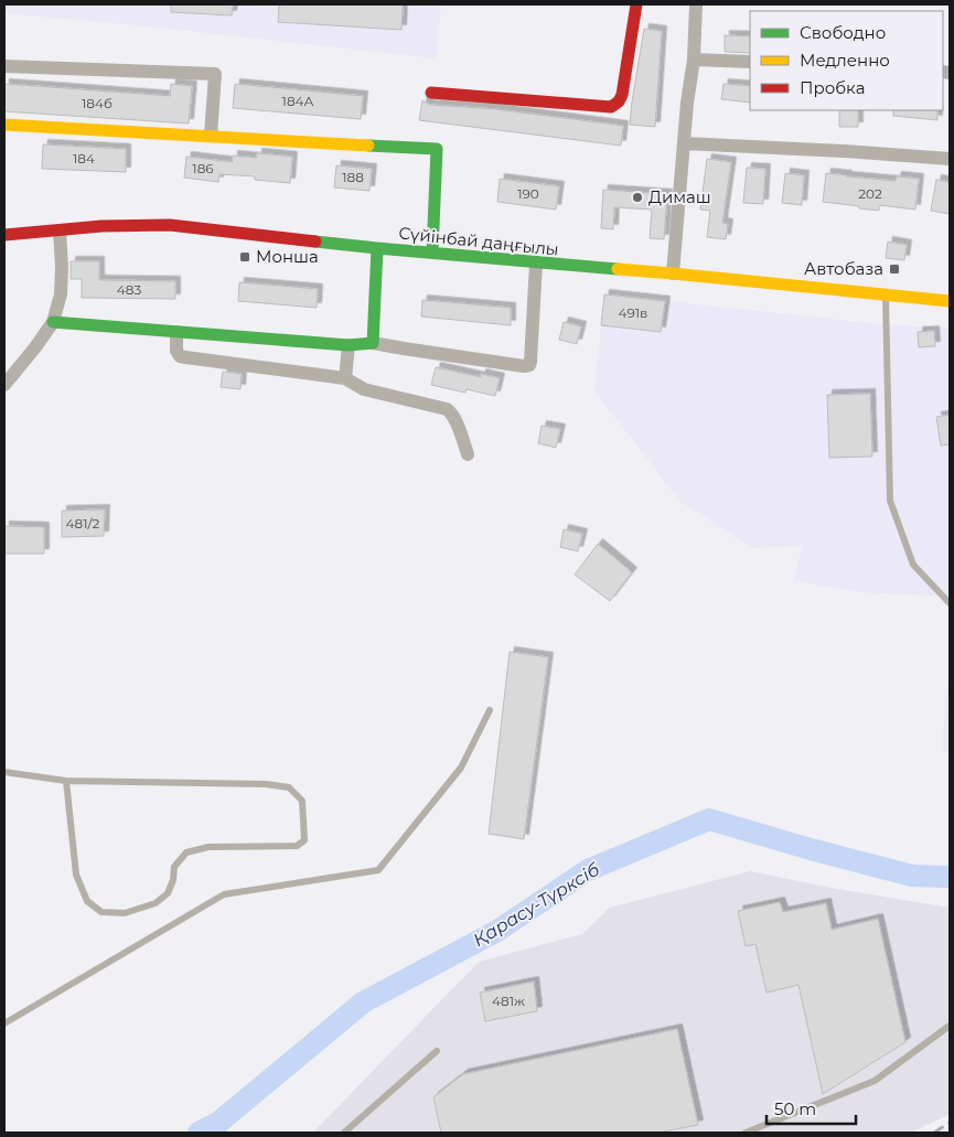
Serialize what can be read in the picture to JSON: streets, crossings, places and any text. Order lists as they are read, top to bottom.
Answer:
{
  "streets": {
    "street": ["Сүйінбай даңғылы"]
  },
  "water": ["Қарасу-Түрксіб"],
  "places": {
    "other": ["Димаш"],
    "transit": ["Монша", "Автобаза"]
  },
  "house_numbers": [
    "184А",
    "184б",
    "184",
    "186",
    "188",
    "190",
    "202",
    "483",
    "491в",
    "481/2",
    "481ж"
  ],
  "legend": ["Свободно", "Медленно", "Пробка"],
  "scale_bar": "50 m"
}
